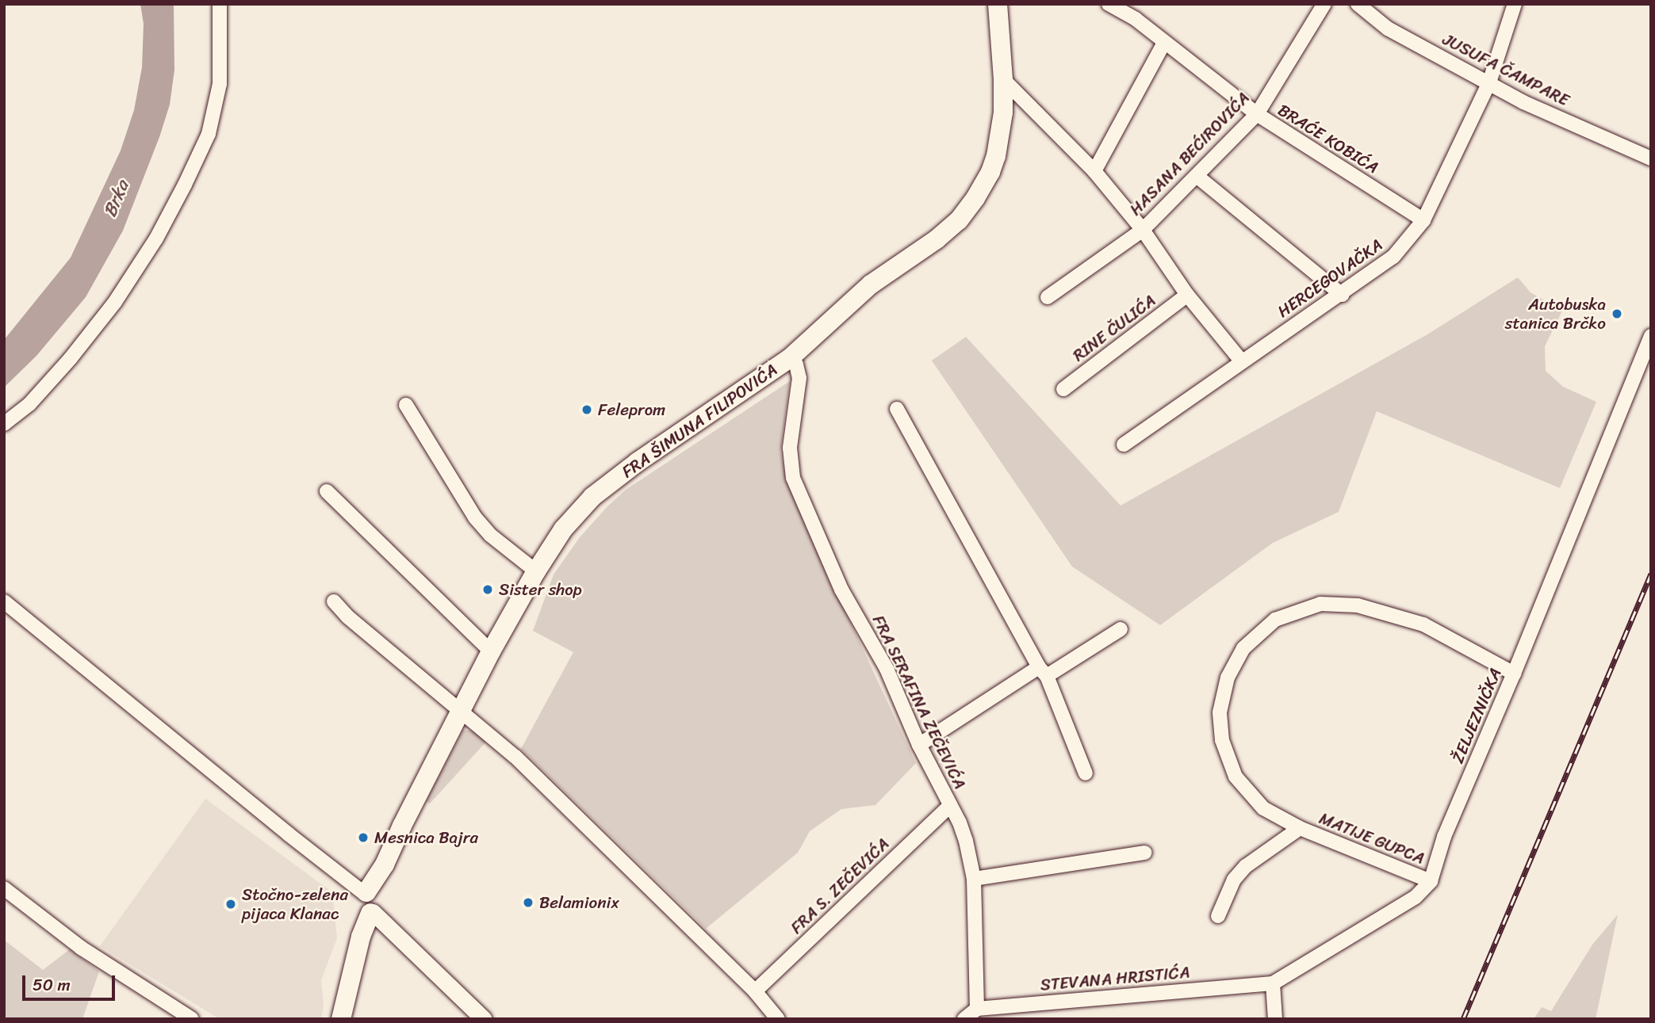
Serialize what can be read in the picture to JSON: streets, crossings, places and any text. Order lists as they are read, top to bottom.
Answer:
{
  "streets": {
    "main road": ["FRA ŠIMUNA FILIPOVIĆA"],
    "street": [
      "JUSUFA ČAMPARE",
      "BRAĆE KOBIĆA",
      "HASANA BEĆIROVIĆA",
      "HERCEGOVAČKA",
      "RINE ČULIĆA",
      "FRA SERAFINA ZEČEVIĆA",
      "ŽELJEZNIČKA",
      "MATIJE GUPCA",
      "FRA S. ZEČEVIĆA",
      "STEVANA HRISTIĆA"
    ]
  },
  "crossings": [
    ["JUSUFA ČAMPARE", "HERCEGOVAČKA"],
    ["BRAĆE KOBIĆA", "HASANA BEĆIROVIĆA"],
    ["BRAĆE KOBIĆA", "HERCEGOVAČKA"],
    ["FRA ŠIMUNA FILIPOVIĆA", "FRA SERAFINA ZEČEVIĆA"],
    ["FRA SERAFINA ZEČEVIĆA", "FRA S. ZEČEVIĆA"],
    ["FRA SERAFINA ZEČEVIĆA", "STEVANA HRISTIĆA"],
    ["ŽELJEZNIČKA", "MATIJE GUPCA"],
    ["ŽELJEZNIČKA", "STEVANA HRISTIĆA"]
  ],
  "water": ["Brka"],
  "places": [
    "Autobuska stanica Brčko",
    "Feleprom",
    "Sister shop",
    "Mesnica Bajra",
    "Belamionix",
    "Stočno-zelena pijaca Klanac"
  ],
  "scale_bar": "50 m"
}
